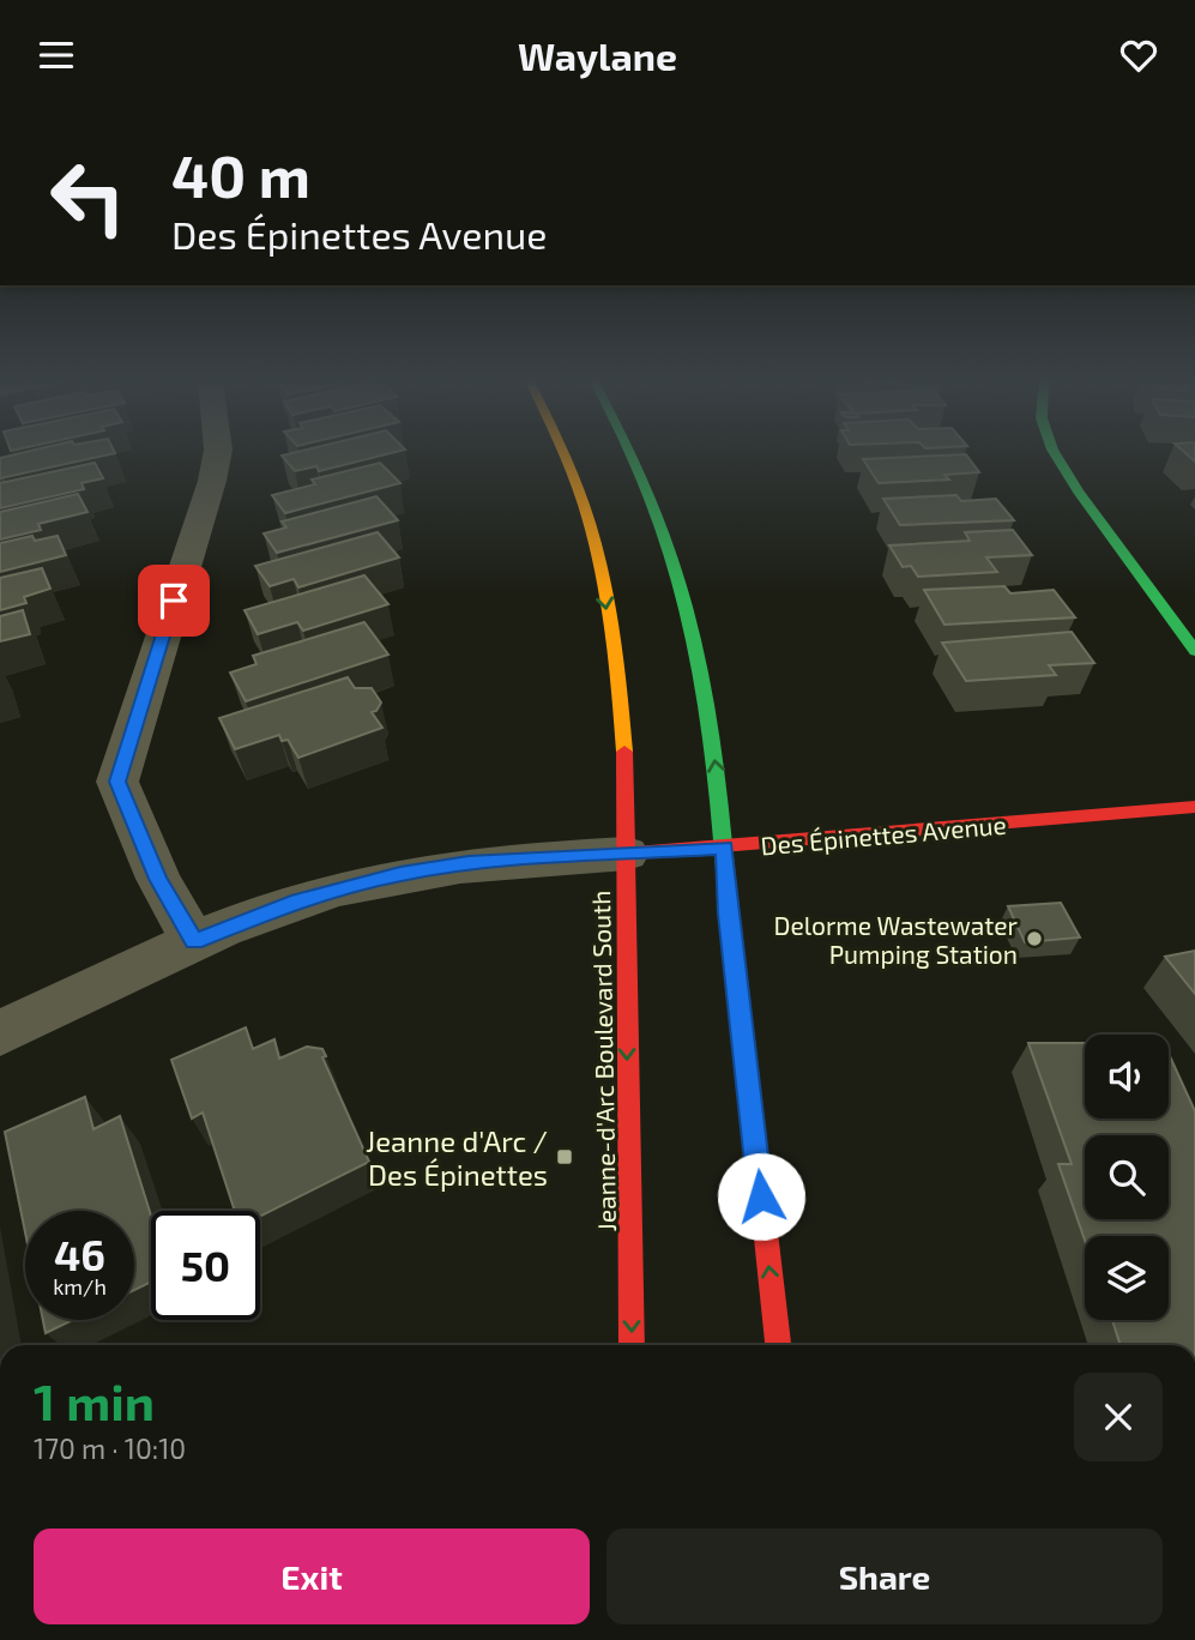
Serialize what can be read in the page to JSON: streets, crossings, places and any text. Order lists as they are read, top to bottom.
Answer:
{
  "streets": {
    "main road": ["Des Épinettes Avenue", "Jeanne-d'Arc Boulevard South"]
  },
  "crossings": [
    ["Des Épinettes Avenue", "Jeanne-d'Arc Boulevard South"]
  ],
  "places": {
    "other": ["Delorme Wastewater Pumping Station"],
    "transit": ["Jeanne d'Arc / Des Épinettes"]
  },
  "page": {
    "header": "Waylane",
    "turn": ["40 m", "Des Épinettes Avenue"],
    "speed": "46 km/h",
    "limit": "50",
    "heading": ["1 min", "170 m · 10:10"],
    "buttons": ["Exit", "Share"]
  }
}
